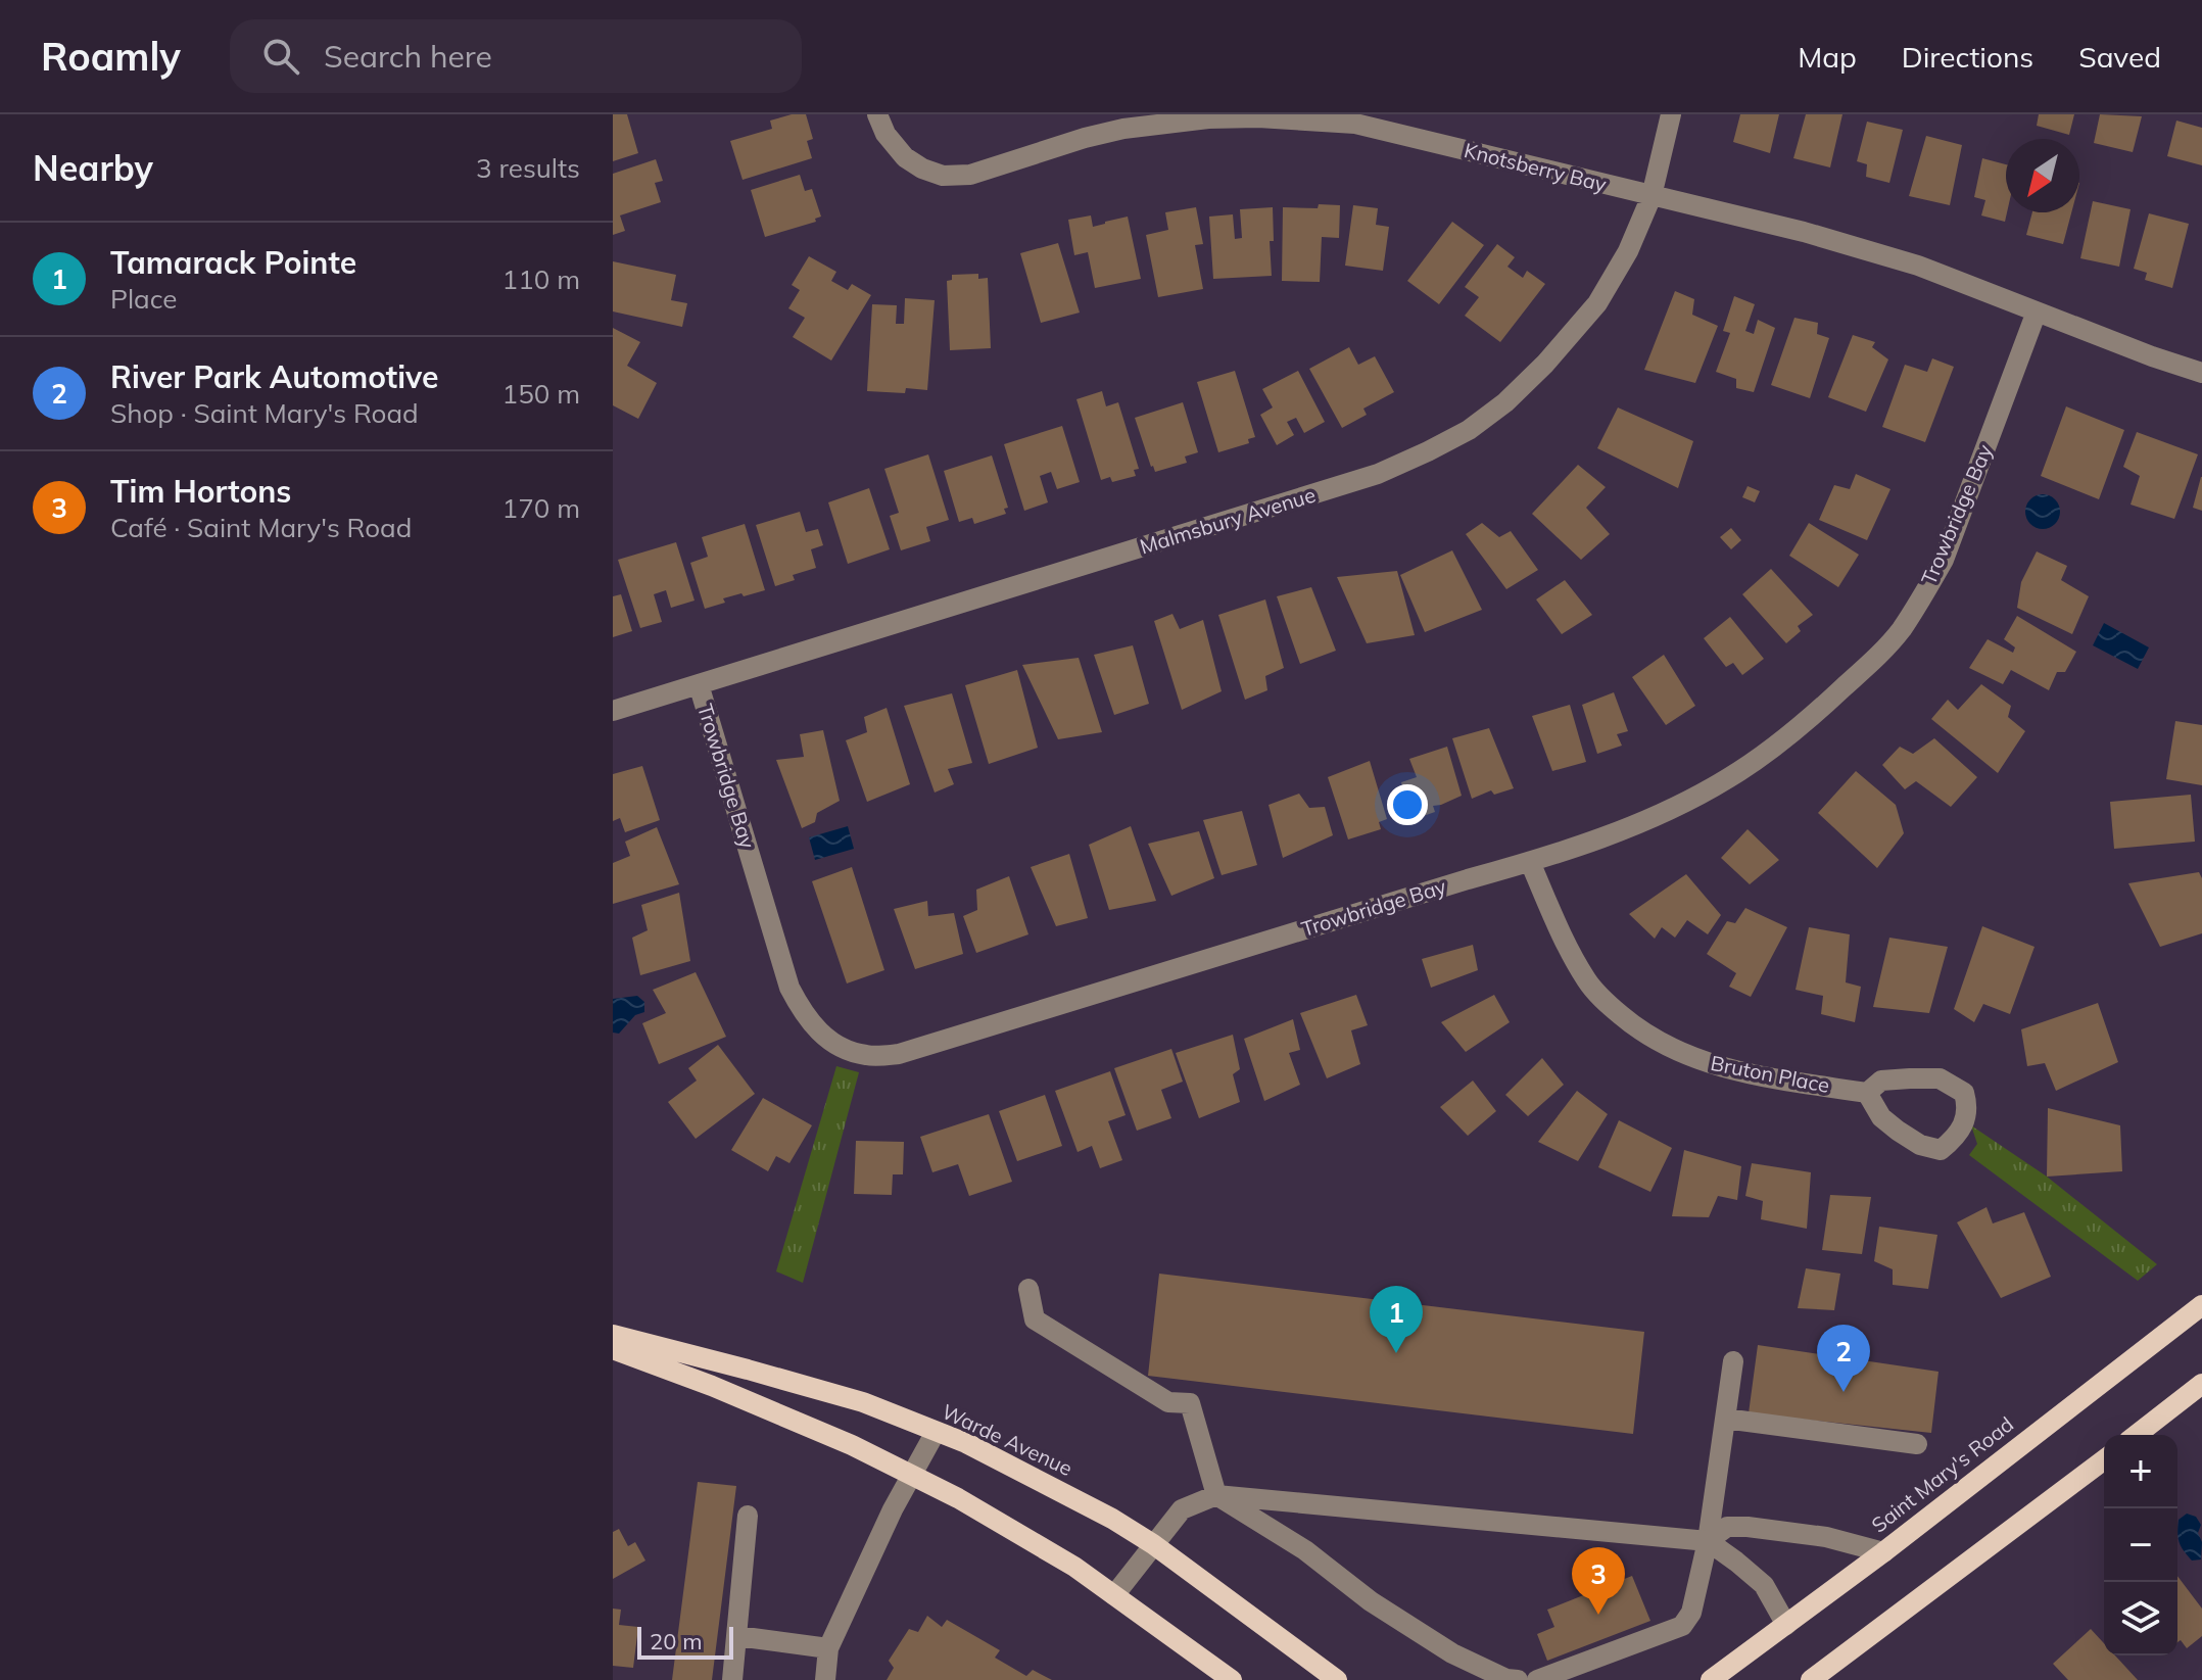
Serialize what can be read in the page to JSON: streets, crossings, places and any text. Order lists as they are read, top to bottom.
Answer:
{
  "streets": {
    "main road": ["Warde Avenue", "Saint Mary's Road"],
    "street": [
      "Knotsberry Bay",
      "Trowbridge Bay",
      "Malmsbury Avenue",
      "Bruton Place"
    ]
  },
  "crossings": [
    ["Knotsberry Bay", "Trowbridge Bay"],
    ["Knotsberry Bay", "Malmsbury Avenue"],
    ["Trowbridge Bay", "Malmsbury Avenue"],
    ["Trowbridge Bay", "Bruton Place"]
  ],
  "scale_bar": "20 m",
  "north": "bottom left",
  "page": {
    "header": "Roamly",
    "search": "Search here",
    "nav": ["Map", "Directions", "Saved"],
    "heading": ["Nearby", "3 results"],
    "list": [
      {
        "mark": "1",
        "name": "Tamarack Pointe",
        "note": "Place",
        "value": "110 m"
      },
      {
        "mark": "2",
        "name": "River Park Automotive",
        "note": "Shop · Saint Mary's Road",
        "value": "150 m"
      },
      {
        "mark": "3",
        "name": "Tim Hortons",
        "note": "Café · Saint Mary's Road",
        "value": "170 m"
      }
    ],
    "pins": ["1", "2", "3"],
    "map_buttons": ["+", "−"],
    "scale": "20 m"
  }
}
